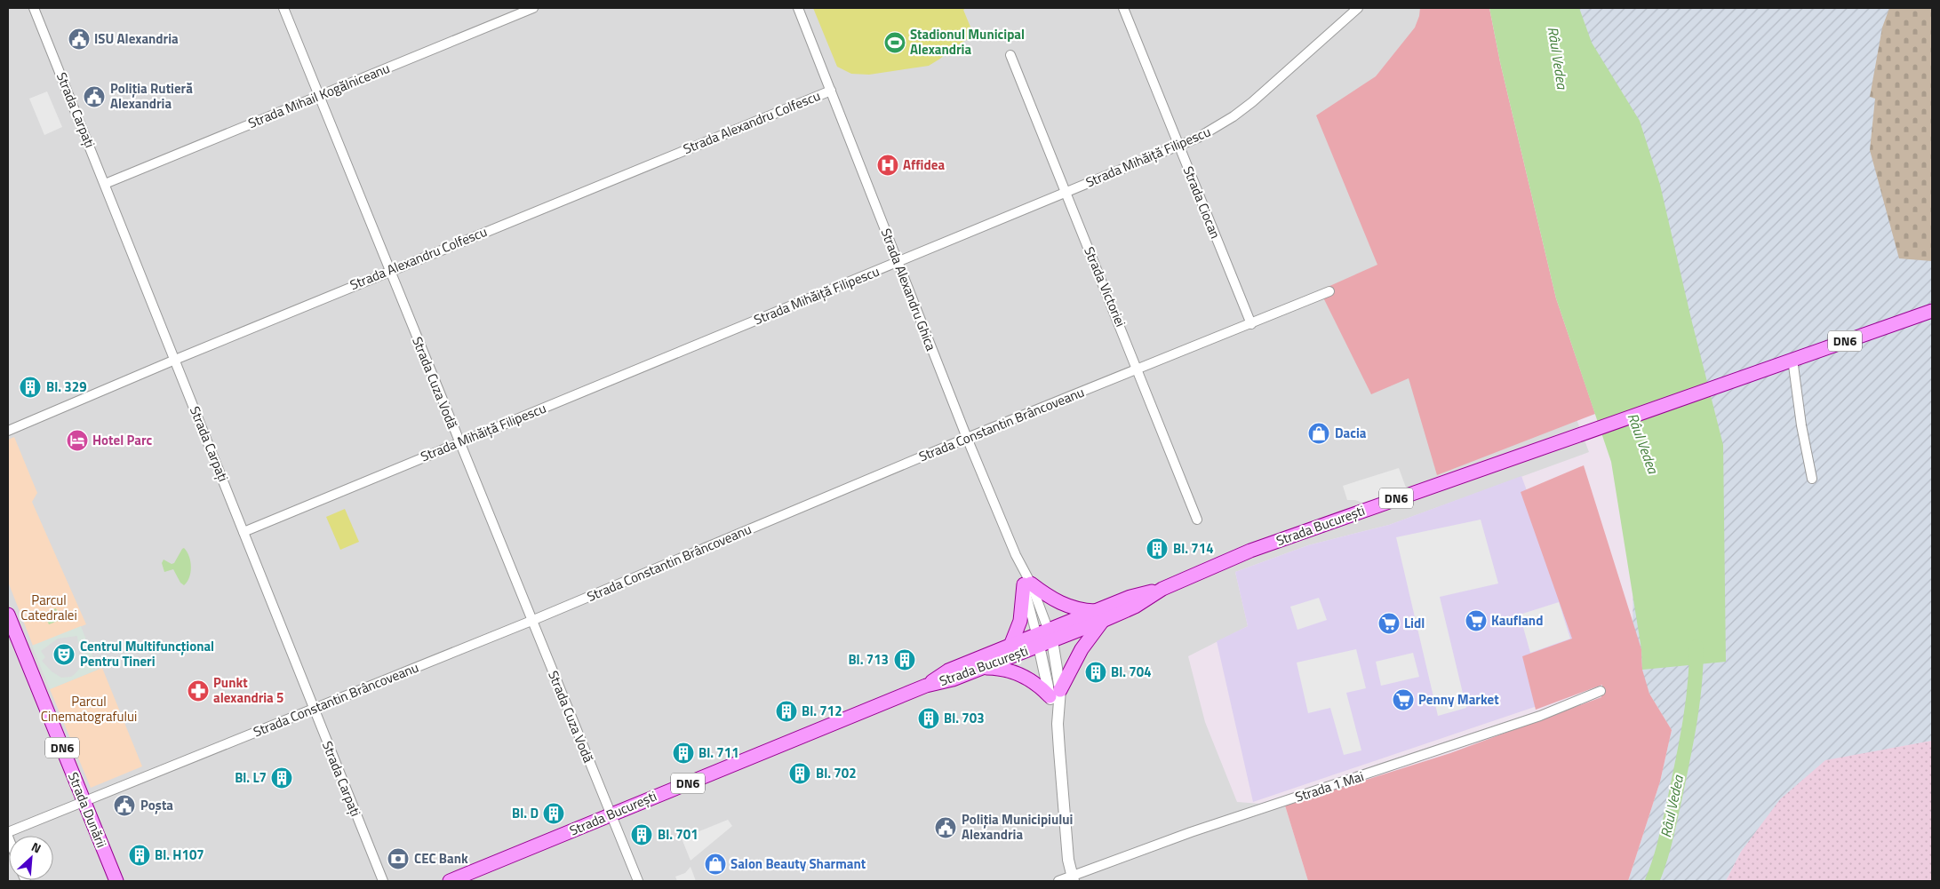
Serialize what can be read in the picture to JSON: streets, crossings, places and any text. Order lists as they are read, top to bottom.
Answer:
{
  "streets": {
    "main road": ["DN6", "Strada București", "Strada Dunării"],
    "street": [
      "Strada Mihail Kogălniceanu",
      "Strada Carpați",
      "Strada Alexandru Colfescu",
      "Strada Mihăiță Filipescu",
      "Strada Ciocan",
      "Strada Victoriei",
      "Strada Alexandru Ghica",
      "Strada Cuza Vodă",
      "Strada Constantin Brâncoveanu",
      "Strada 1 Mai"
    ]
  },
  "crossings": [
    ["Strada Mihail Kogălniceanu", "Strada Carpați"],
    ["Strada Mihail Kogălniceanu", "Strada Cuza Vodă"],
    ["Strada Carpați", "Strada Alexandru Colfescu"],
    ["Strada Carpați", "Strada Mihăiță Filipescu"],
    ["Strada Carpați", "Strada Constantin Brâncoveanu"],
    ["Strada Alexandru Colfescu", "Strada Alexandru Ghica"],
    ["Strada Alexandru Colfescu", "Strada Cuza Vodă"],
    ["Strada Mihăiță Filipescu", "Strada Ciocan"],
    ["Strada Mihăiță Filipescu", "Strada Victoriei"],
    ["Strada Mihăiță Filipescu", "Strada Alexandru Ghica"],
    ["Strada Mihăiță Filipescu", "Strada Cuza Vodă"],
    ["Strada Ciocan", "Strada Constantin Brâncoveanu"],
    ["Strada Victoriei", "Strada Constantin Brâncoveanu"],
    ["Strada Alexandru Ghica", "Strada Constantin Brâncoveanu"],
    ["Strada Alexandru Ghica", "Strada București"],
    ["Strada Alexandru Ghica", "Strada 1 Mai"],
    ["DN6", "Strada București"],
    ["Strada Cuza Vodă", "Strada Constantin Brâncoveanu"],
    ["Strada Cuza Vodă", "Strada București"],
    ["Strada Constantin Brâncoveanu", "Strada Dunării"]
  ],
  "water": ["Râul Vedea"],
  "parks": ["Parcul Catedralei", "Parcul Cinematografului"],
  "places": {
    "public building": [
      "ISU Alexandria",
      "Poliția Rutieră Alexandria",
      "Poșta",
      "Poliția Municipiului Alexandria"
    ],
    "sports": ["Stadionul Municipal Alexandria"],
    "hospital": ["Affidea"],
    "building": [
      "Bl. 329",
      "Bl. 714",
      "Bl. 713",
      "Bl. 704",
      "Bl. 712",
      "Bl. 703",
      "Bl. 711",
      "Bl. 702",
      "Bl. L7",
      "Bl. D",
      "Bl. 701",
      "Bl. H107"
    ],
    "shop": ["Dacia", "Salon Beauty Sharmant"],
    "hotel": ["Hotel Parc"],
    "supermarket": ["Kaufland", "Lidl", "Penny Market"],
    "theatre": ["Centrul Multifuncțional Pentru Tineri"],
    "pharmacy": ["Punkt alexandria 5"],
    "bank": ["CEC Bank"]
  },
  "north": "top right"
}
